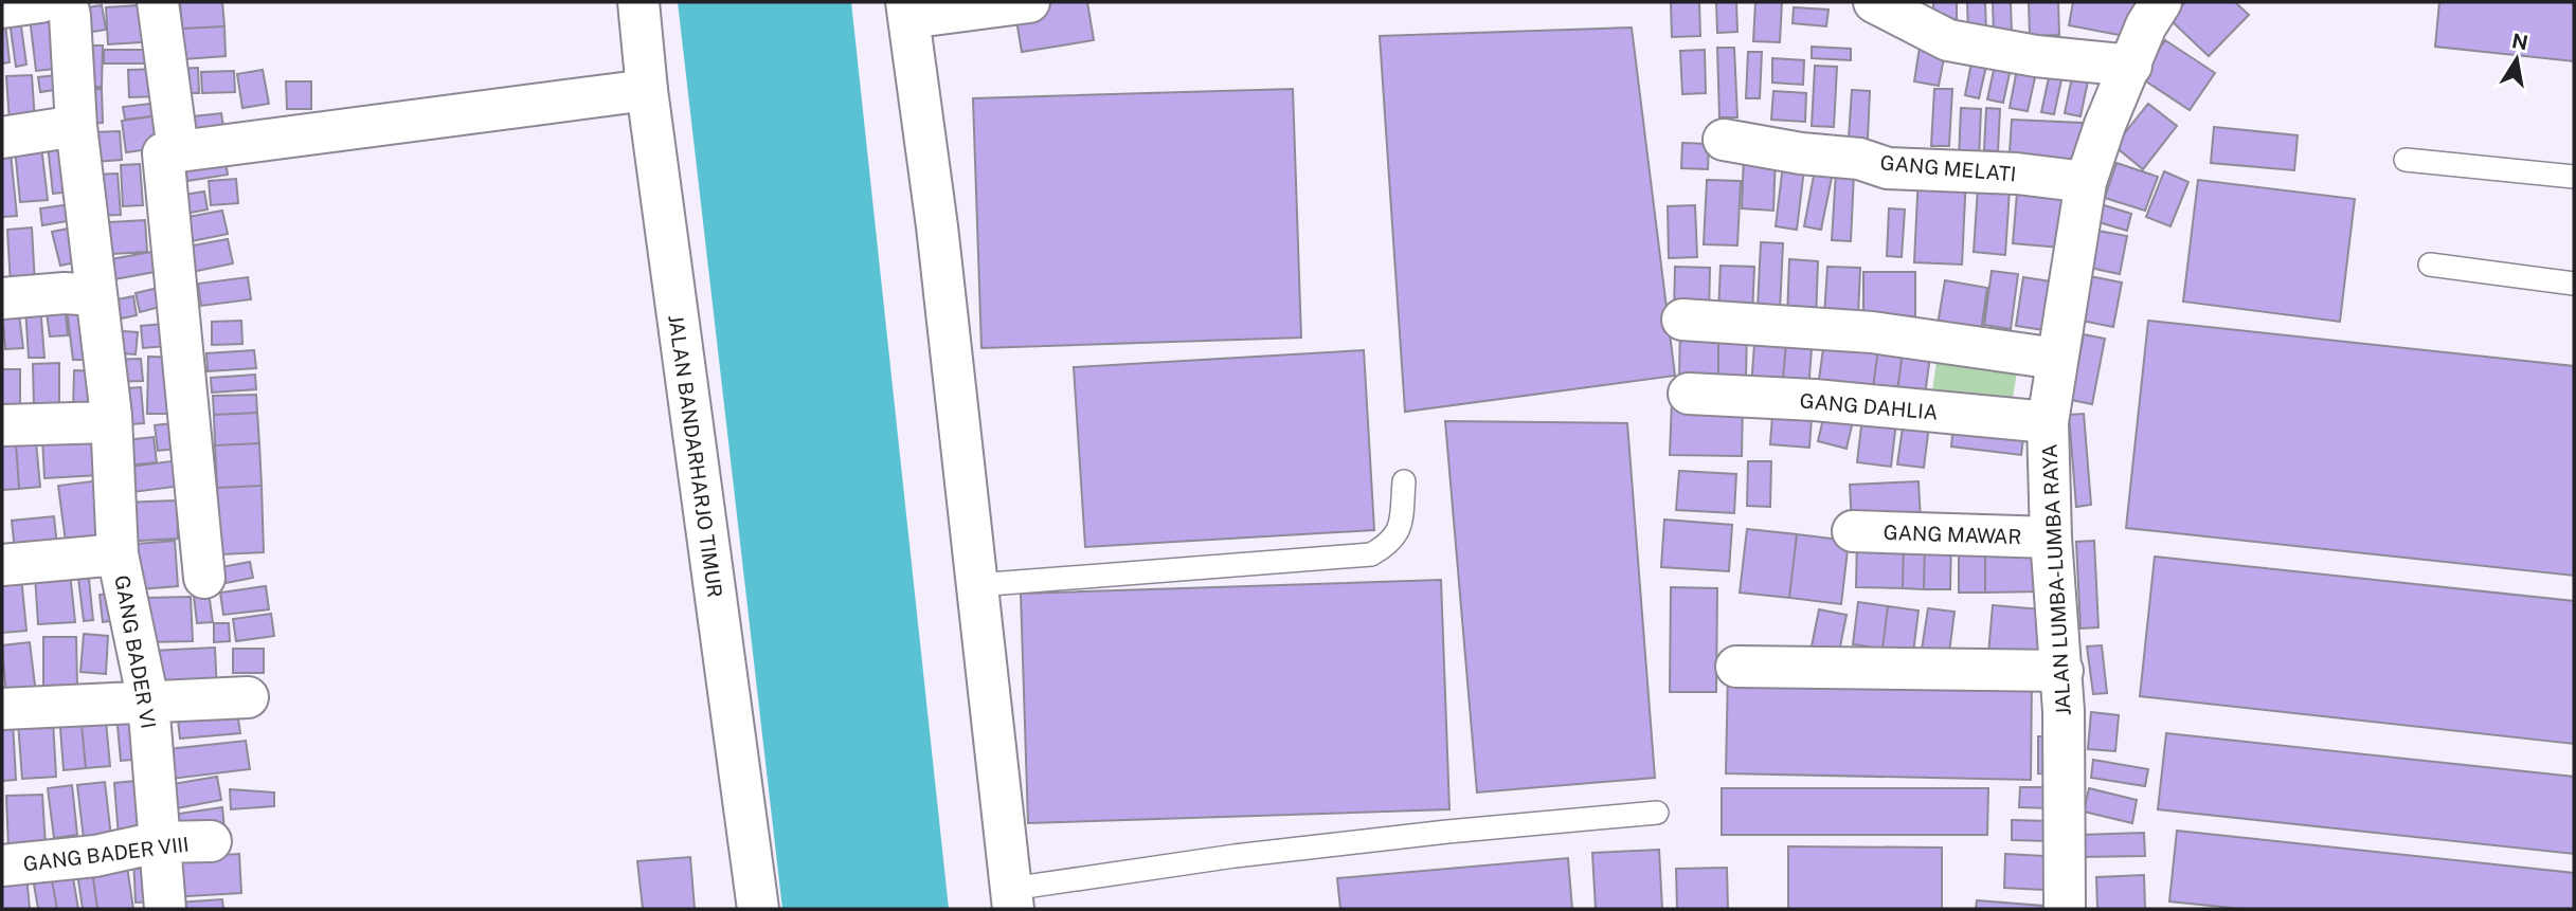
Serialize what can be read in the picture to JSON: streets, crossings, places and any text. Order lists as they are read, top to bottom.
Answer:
{
  "streets": {
    "street": [
      "GANG MELATI",
      "GANG DAHLIA",
      "JALAN BANDARHARJO TIMUR",
      "GANG MAWAR",
      "JALAN LUMBA-LUMBA RAYA",
      "GANG BADER VI",
      "GANG BADER VIII"
    ]
  },
  "crossings": [
    ["GANG MELATI", "JALAN LUMBA-LUMBA RAYA"],
    ["GANG DAHLIA", "JALAN LUMBA-LUMBA RAYA"],
    ["GANG MAWAR", "JALAN LUMBA-LUMBA RAYA"],
    ["GANG BADER VI", "GANG BADER VIII"]
  ],
  "north": "top"
}
